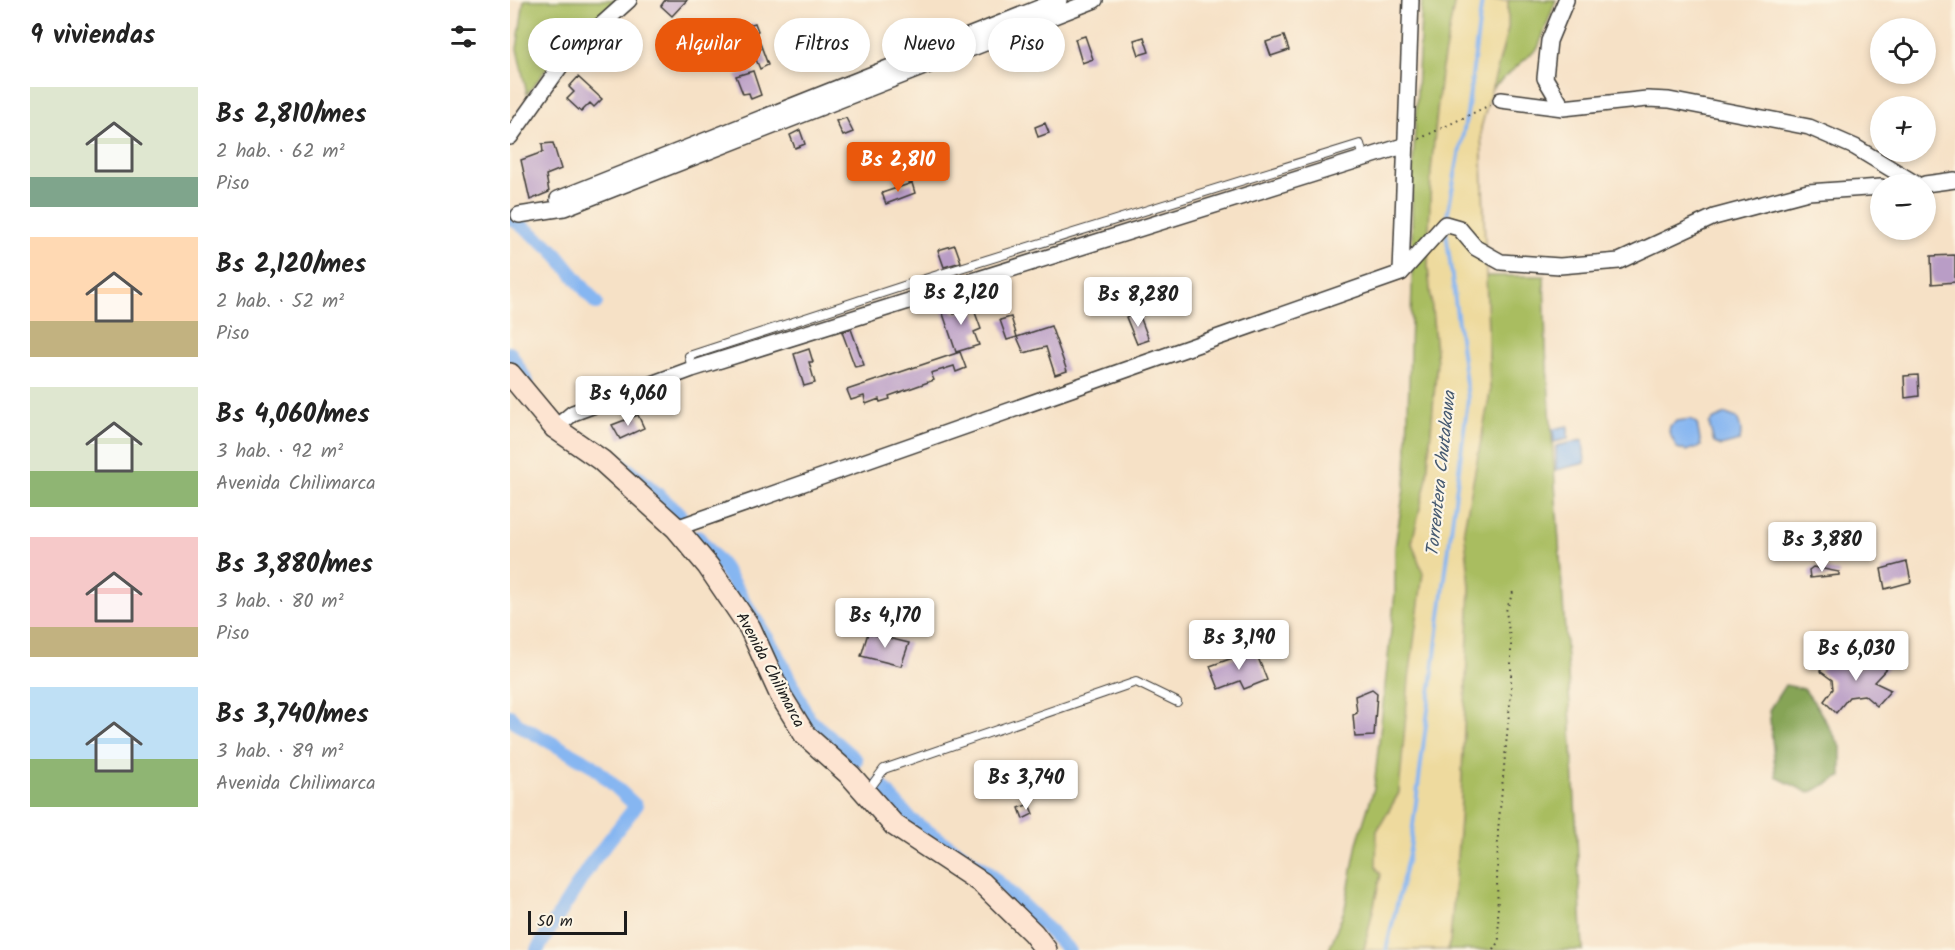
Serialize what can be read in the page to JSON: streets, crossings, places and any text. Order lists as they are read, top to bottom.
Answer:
{
  "streets": {
    "street": ["Avenida Chilimarca"]
  },
  "water": ["Torrentera Chutakawa"],
  "scale_bar": "50 m",
  "page": {
    "heading": "9 viviendas",
    "map_buttons": ["+", "−"],
    "chip": [
      "Comprar",
      "Alquilar",
      "Filtros",
      "Nuevo",
      "Piso"
    ],
    "list": [
      {
        "name": "Bs 2,810/mes",
        "note": "2 hab. · 62 m² · Piso"
      },
      {
        "name": "Bs 2,120/mes",
        "note": "2 hab. · 52 m² · Piso"
      },
      {
        "name": "Bs 4,060/mes",
        "note": "3 hab. · 92 m² · Avenida Chilimarca"
      },
      {
        "name": "Bs 3,880/mes",
        "note": "3 hab. · 80 m² · Piso"
      },
      {
        "name": "Bs 3,740/mes",
        "note": "3 hab. · 89 m² · Avenida Chilimarca"
      }
    ],
    "price": [
      "Bs 2,810",
      "Bs 2,120",
      "Bs 8,280",
      "Bs 4,060",
      "Bs 3,880",
      "Bs 4,170",
      "Bs 3,190",
      "Bs 6,030",
      "Bs 3,740"
    ],
    "scale": "50 m"
  }
}
